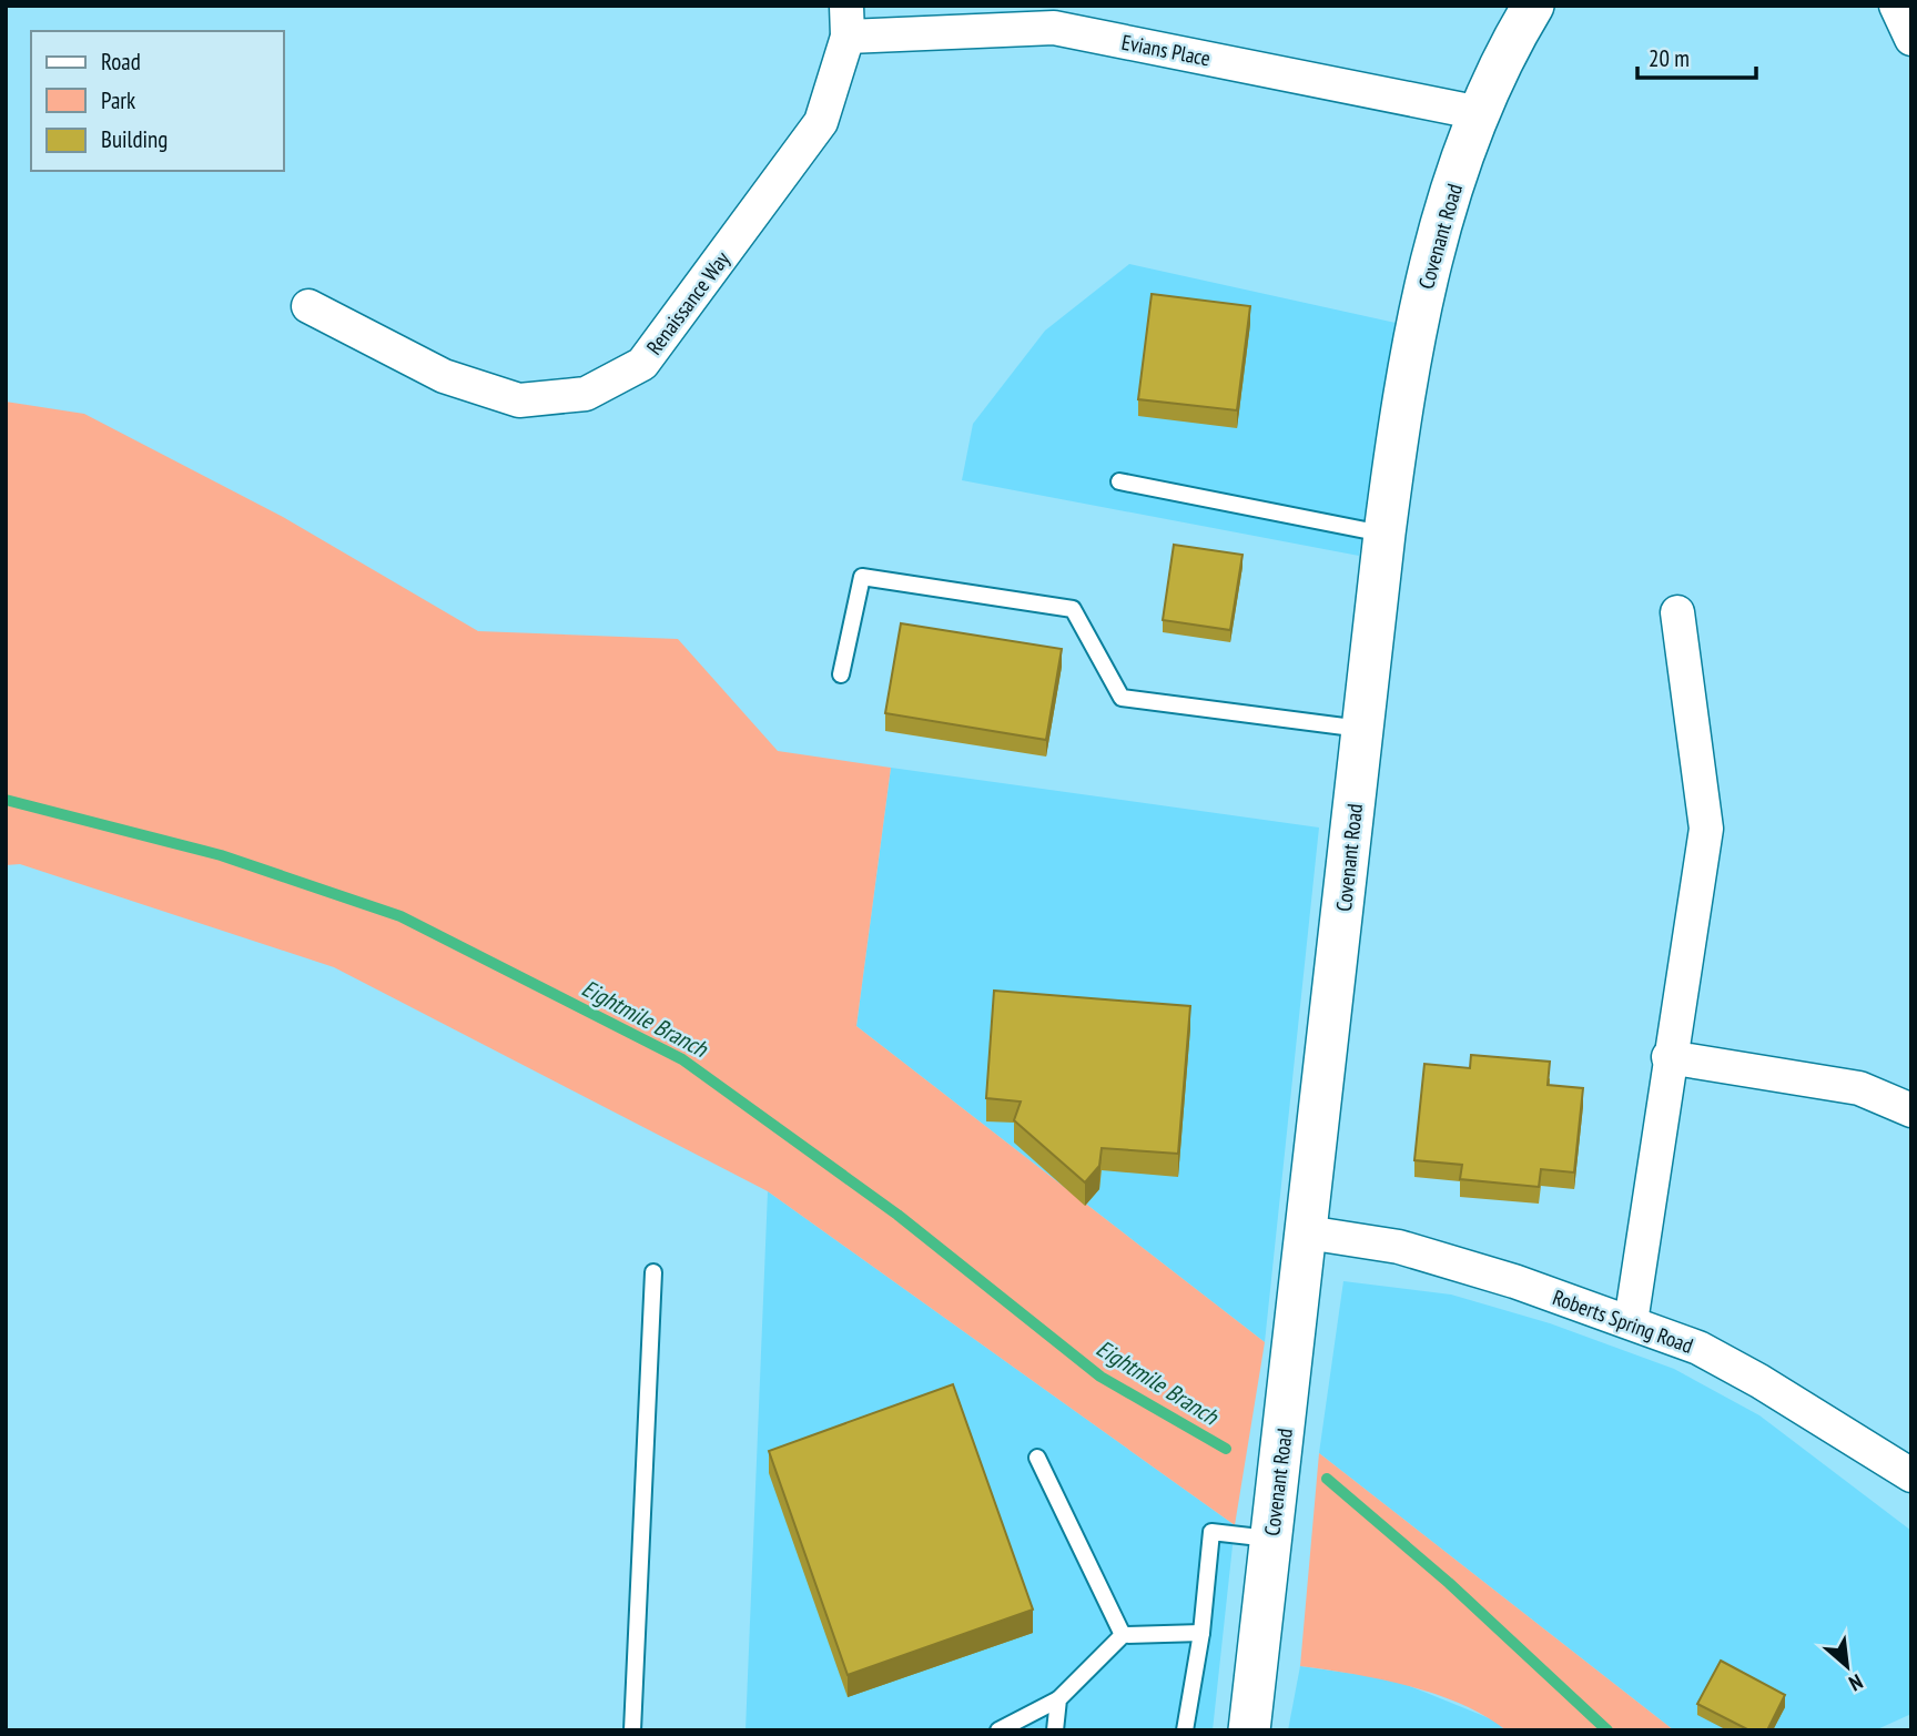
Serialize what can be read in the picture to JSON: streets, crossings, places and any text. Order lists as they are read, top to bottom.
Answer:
{
  "streets": {
    "street": [
      "Evians Place",
      "Covenant Road",
      "Renaissance Way",
      "Roberts Spring Road"
    ]
  },
  "crossings": [
    ["Evians Place", "Covenant Road"],
    ["Evians Place", "Renaissance Way"],
    ["Covenant Road", "Roberts Spring Road"]
  ],
  "water": ["Eightmile Branch"],
  "legend": ["Road", "Park", "Building"],
  "scale_bar": "20 m",
  "north": "bottom right"
}
